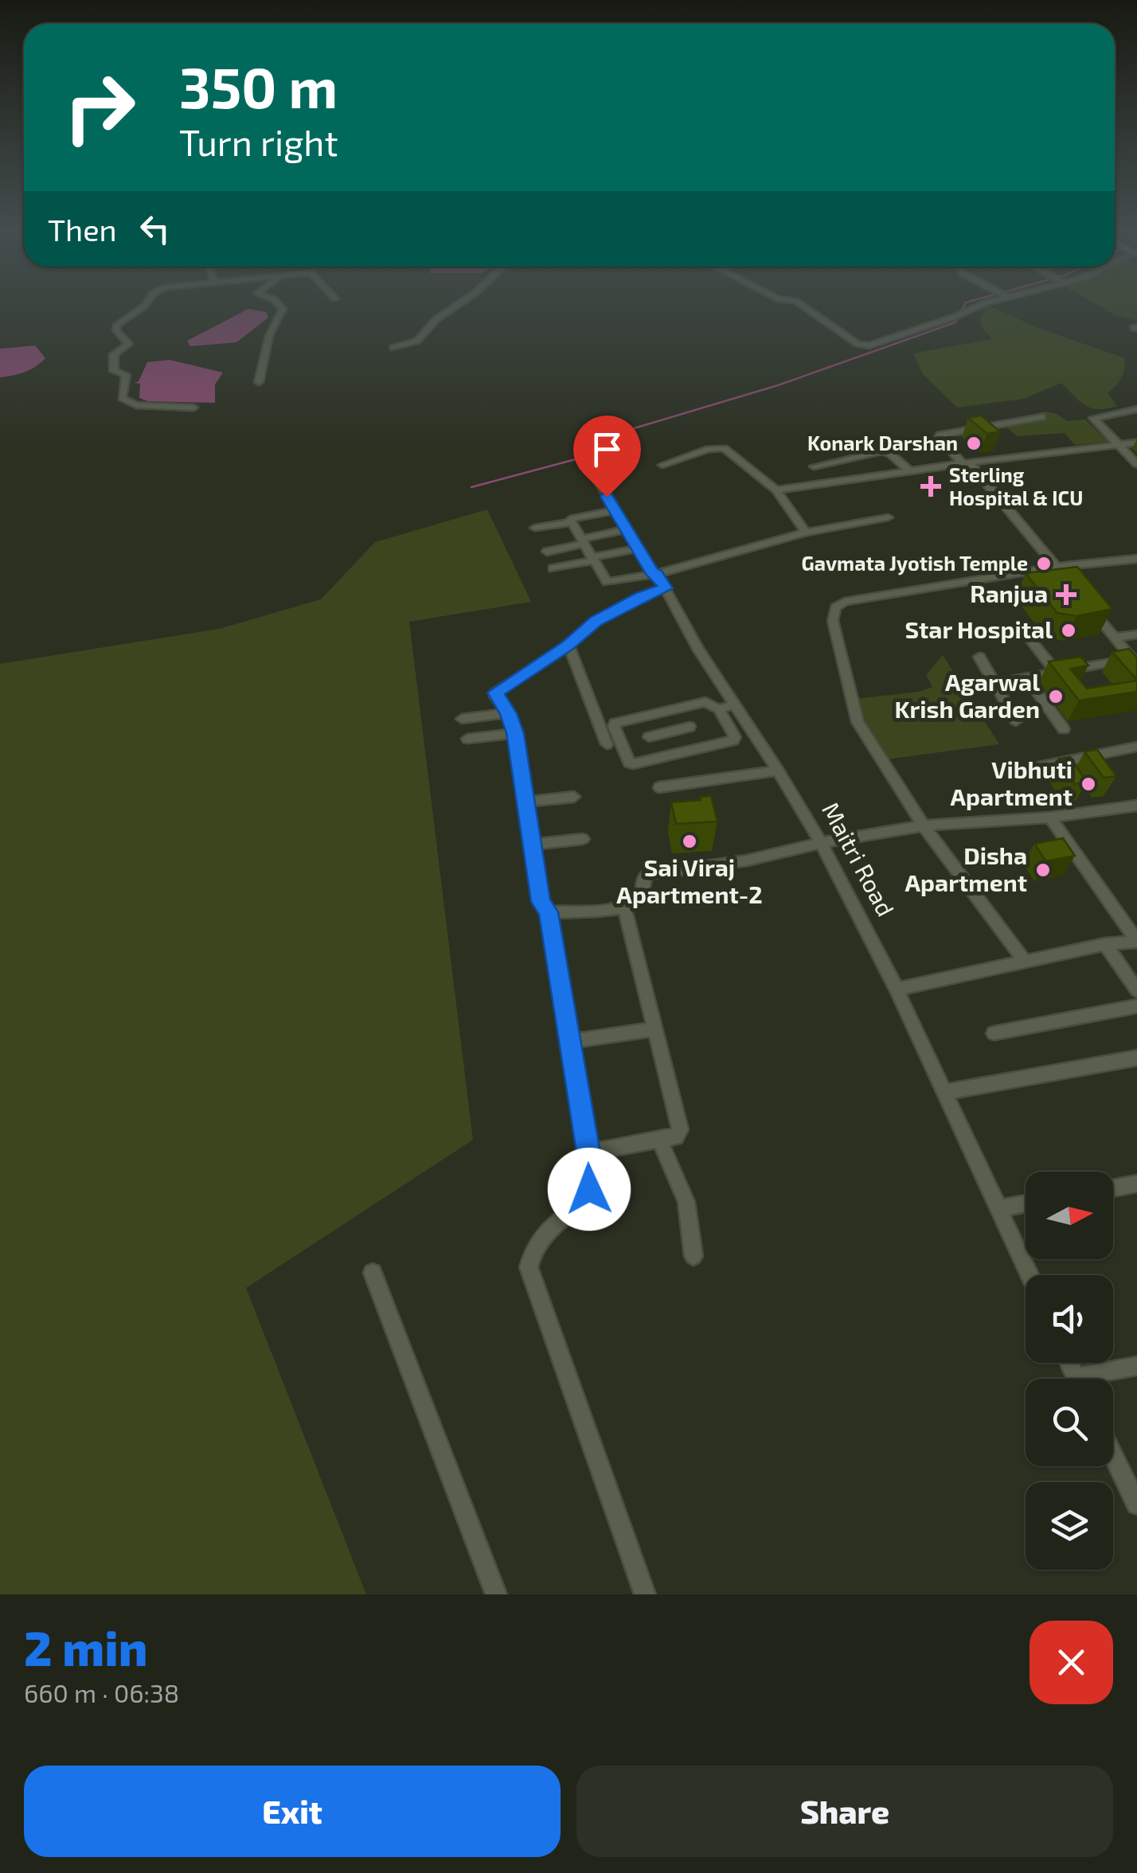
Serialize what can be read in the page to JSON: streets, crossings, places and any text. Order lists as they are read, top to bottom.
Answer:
{
  "streets": {
    "street": ["Maitri Road"]
  },
  "places": {
    "other": [
      "Konark Darshan",
      "Gavmata Jyotish Temple",
      "Star Hospital",
      "Agarwal Krish Garden",
      "Vibhuti Apartment",
      "Sai Viraj Apartment-2",
      "Disha Apartment"
    ],
    "health": ["Sterling Hospital & ICU", "Ranjua"]
  },
  "north": "right",
  "page": {
    "turn": ["350 m", "Turn right"],
    "then": "Then",
    "heading": ["2 min", "660 m · 06:38"],
    "buttons": ["Exit", "Share"]
  }
}
